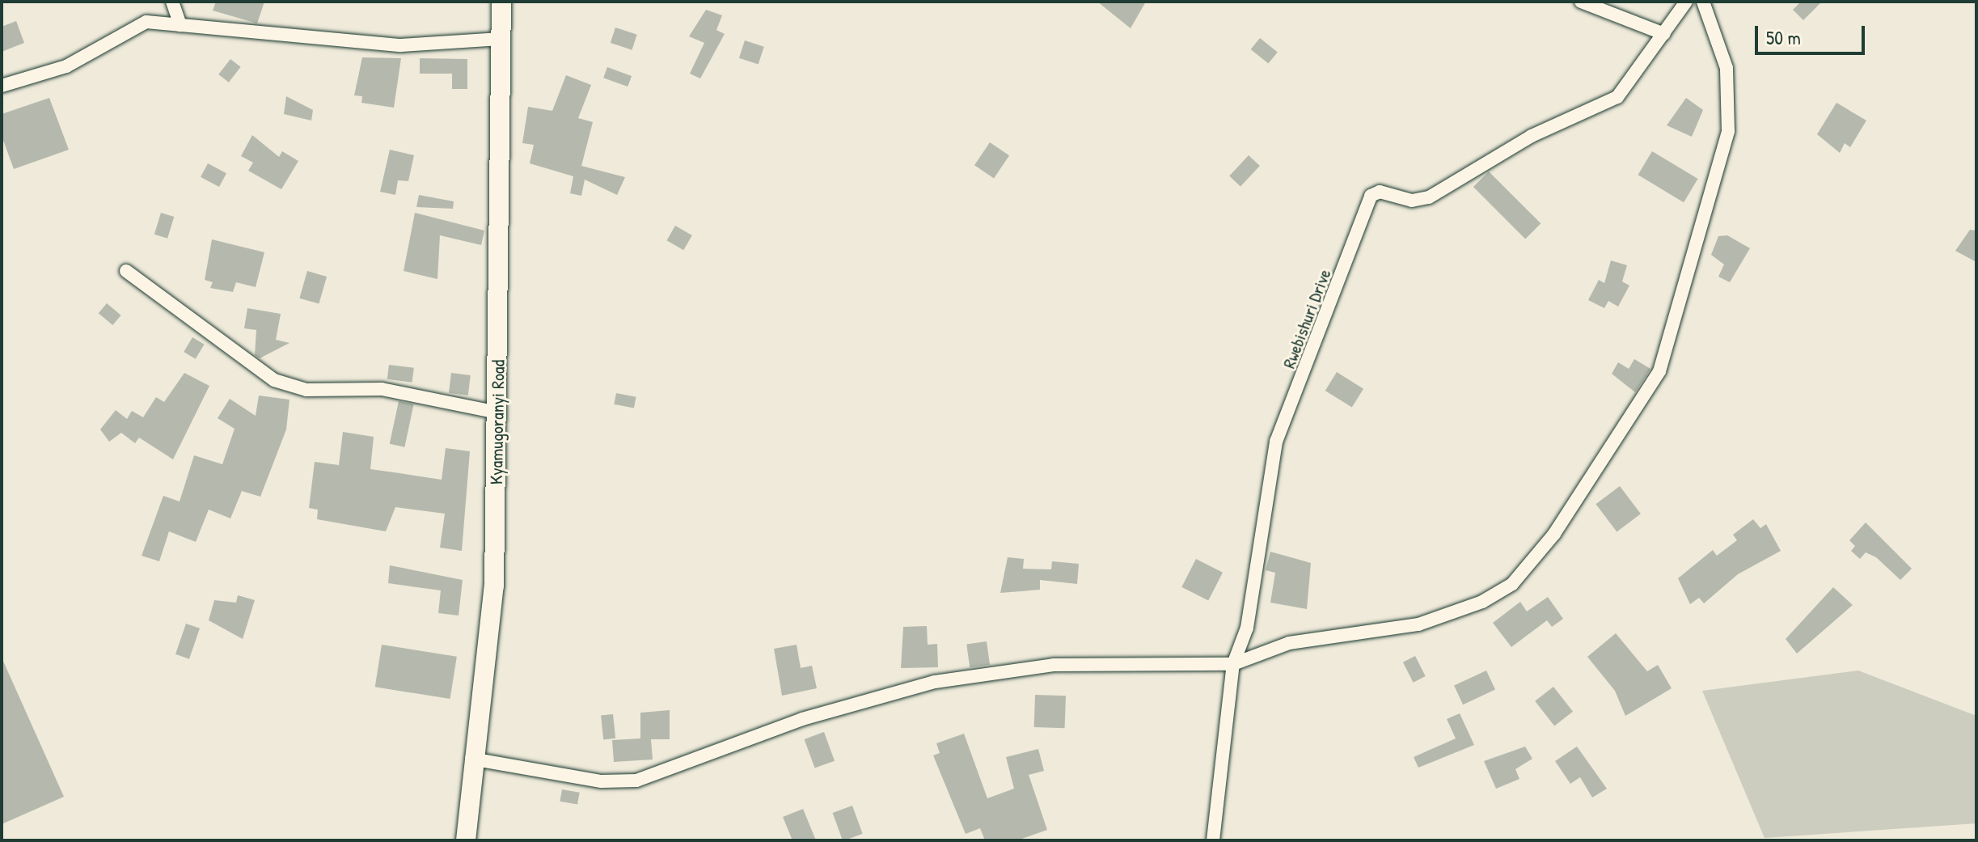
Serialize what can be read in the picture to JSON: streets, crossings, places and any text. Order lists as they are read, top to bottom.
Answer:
{
  "streets": {
    "street": ["Rwebishuri Drive", "Kyamugoranyi Road"]
  },
  "scale_bar": "50 m"
}
